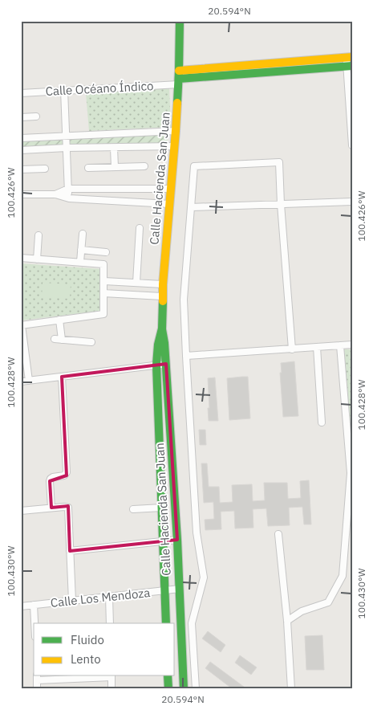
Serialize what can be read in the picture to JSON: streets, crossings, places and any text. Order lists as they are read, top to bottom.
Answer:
{
  "streets": {
    "main road": ["Calle Hacienda San Juan"],
    "street": ["Calle Océano Índico", "Calle Los Mendoza"]
  },
  "crossings": [
    ["Calle Océano Índico", "Calle Hacienda San Juan"],
    ["Calle Hacienda San Juan", "Calle Los Mendoza"]
  ],
  "legend": ["Fluido", "Lento"],
  "coordinates": [
    "20.594°N",
    "100.426°W",
    "100.428°W",
    "100.430°W"
  ]
}
